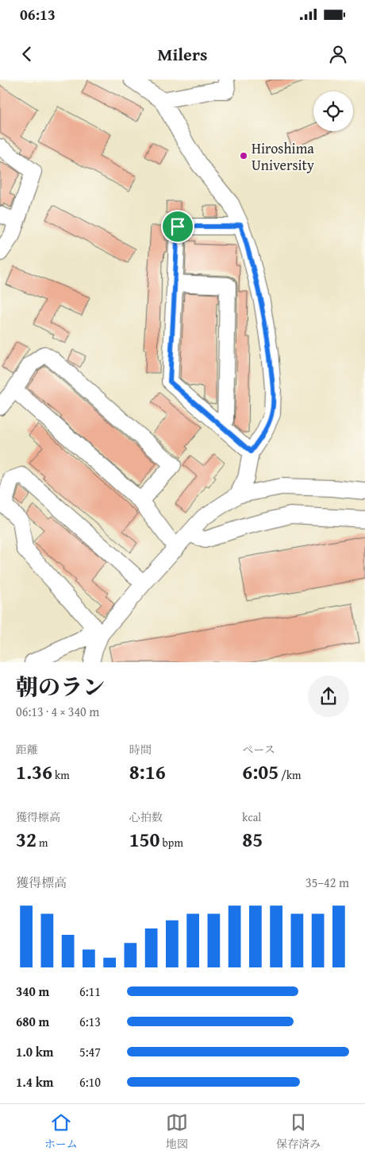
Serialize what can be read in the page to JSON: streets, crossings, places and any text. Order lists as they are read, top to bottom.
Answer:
{
  "places": ["Hiroshima University"],
  "page": {
    "status": "06:13",
    "header": "Milers",
    "heading": ["朝のラン", "06:13 · 4 × 340 m"],
    "stats": [
      ["距離", "1.36 km"],
      ["時間", "8:16"],
      ["ペース", "6:05 /km"],
      ["獲得標高", "32 m"],
      ["心拍数", "150 bpm"],
      ["kcal", "85"]
    ],
    "chart": ["獲得標高", "35–42 m"],
    "list": [
      {
        "name": "340 m",
        "note": "6:11"
      },
      {
        "name": "680 m",
        "note": "6:13"
      },
      {
        "name": "1.0 km",
        "note": "5:47"
      },
      {
        "name": "1.4 km",
        "note": "6:10"
      }
    ],
    "tabs": ["ホーム", "地図", "保存済み"]
  }
}
